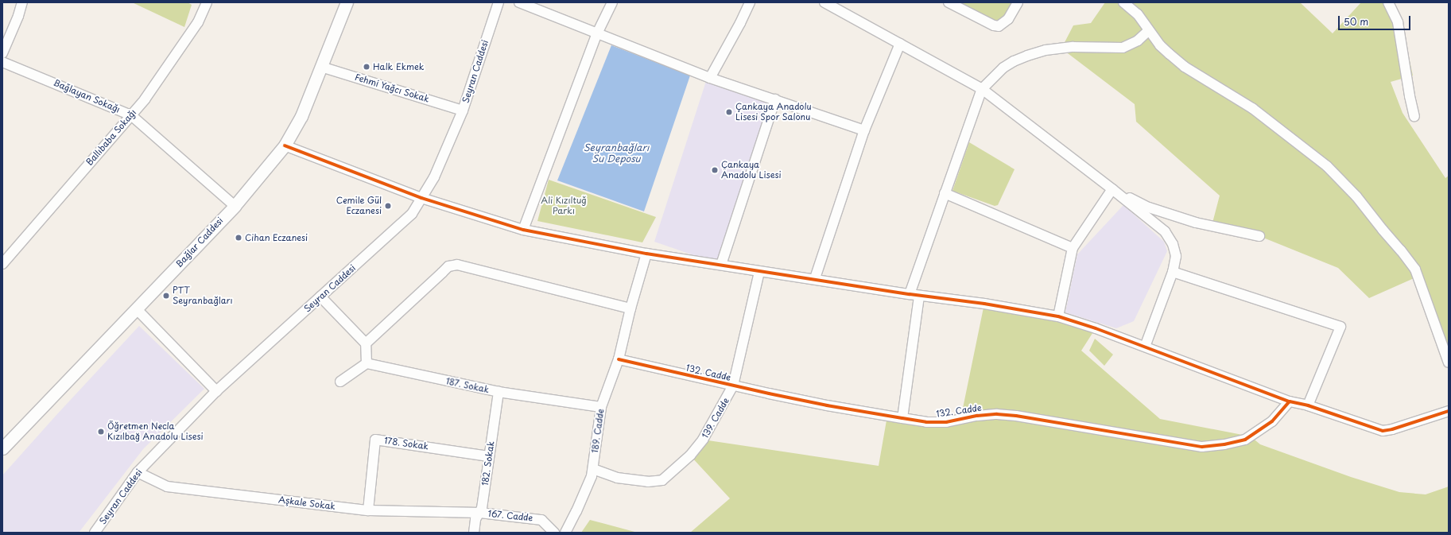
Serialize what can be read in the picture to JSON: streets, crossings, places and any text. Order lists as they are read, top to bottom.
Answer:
{
  "streets": {
    "main road": ["Bağlar Caddesi"],
    "street": [
      "Seyran Caddesi",
      "Fehmi Yağcı Sokak",
      "Bağlayan Sokağı",
      "Ballıbaba Sokağı",
      "132. Cadde",
      "187. Sokak",
      "139. Cadde",
      "189. Cadde",
      "178. Sokak",
      "182. Sokak",
      "Aşkale Sokak",
      "167. Cadde"
    ]
  },
  "crossings": [
    ["Seyran Caddesi", "Fehmi Yağcı Sokak"],
    ["Seyran Caddesi", "Aşkale Sokak"],
    ["Fehmi Yağcı Sokak", "Bağlar Caddesi"],
    ["Bağlayan Sokağı", "Ballıbaba Sokağı"],
    ["Bağlayan Sokağı", "Bağlar Caddesi"],
    ["132. Cadde", "139. Cadde"],
    ["132. Cadde", "189. Cadde"],
    ["187. Sokak", "189. Cadde"],
    ["187. Sokak", "182. Sokak"],
    ["139. Cadde", "189. Cadde"],
    ["178. Sokak", "182. Sokak"],
    ["178. Sokak", "Aşkale Sokak"],
    ["182. Sokak", "Aşkale Sokak"],
    ["182. Sokak", "167. Cadde"],
    ["Aşkale Sokak", "167. Cadde"]
  ],
  "water": ["Seyranbağları Su Deposu"],
  "parks": ["Ali Kızıltuğ Parkı"],
  "places": [
    "Halk Ekmek",
    "Çankaya Anadolu Lisesi Spor Salonu",
    "Çankaya Anadolu Lisesi",
    "Cemile Gül Eczanesi",
    "Cihan Eczanesi",
    "PTT Seyranbağları",
    "Öğretmen Necla Kızılbağ Anadolu Lisesi"
  ],
  "scale_bar": "50 m"
}
